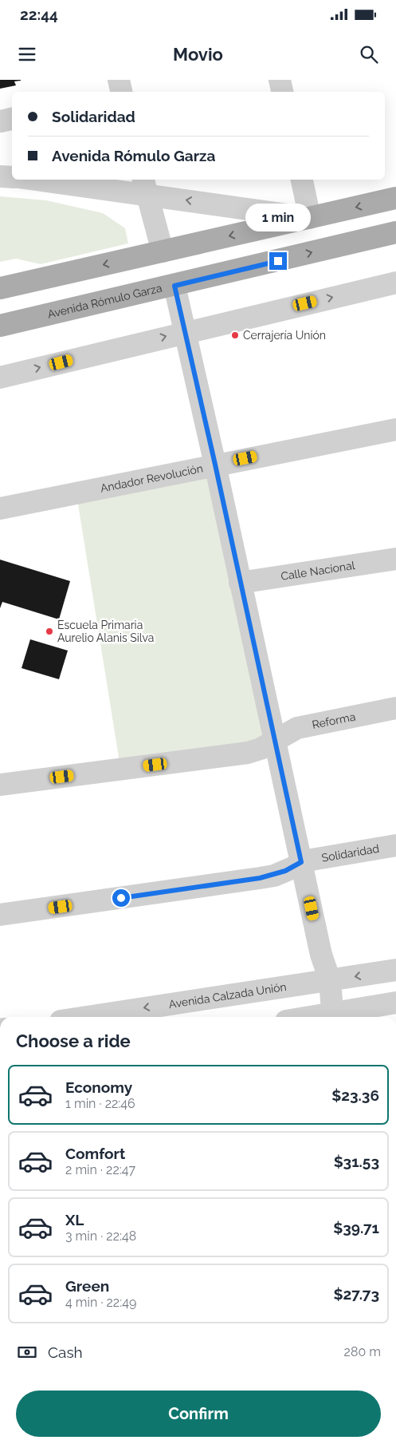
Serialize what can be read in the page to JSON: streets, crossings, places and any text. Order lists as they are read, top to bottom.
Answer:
{
  "streets": {
    "main road": ["Avenida Rómulo Garza"],
    "street": [
      "Andador Revolución",
      "Calle Nacional",
      "Reforma",
      "Solidaridad",
      "Avenida Calzada Unión"
    ]
  },
  "one_way": ["Avenida Calzada Unión"],
  "places": ["Cerrajería Unión", "Escuela Primaria Aurelio Alanis Silva"],
  "page": {
    "status": "22:44",
    "header": "Movio",
    "banner": ["Solidaridad", "Avenida Rómulo Garza"],
    "bubble": "1 min",
    "heading": "Choose a ride",
    "list": [
      {
        "name": "Economy",
        "note": "1 min · 22:46",
        "value": "$23.36"
      },
      {
        "name": "Comfort",
        "note": "2 min · 22:47",
        "value": "$31.53"
      },
      {
        "name": "XL",
        "note": "3 min · 22:48",
        "value": "$39.71"
      },
      {
        "name": "Green",
        "note": "4 min · 22:49",
        "value": "$27.73"
      }
    ],
    "pay": ["Cash", "280 m"],
    "buttons": "Confirm"
  }
}
